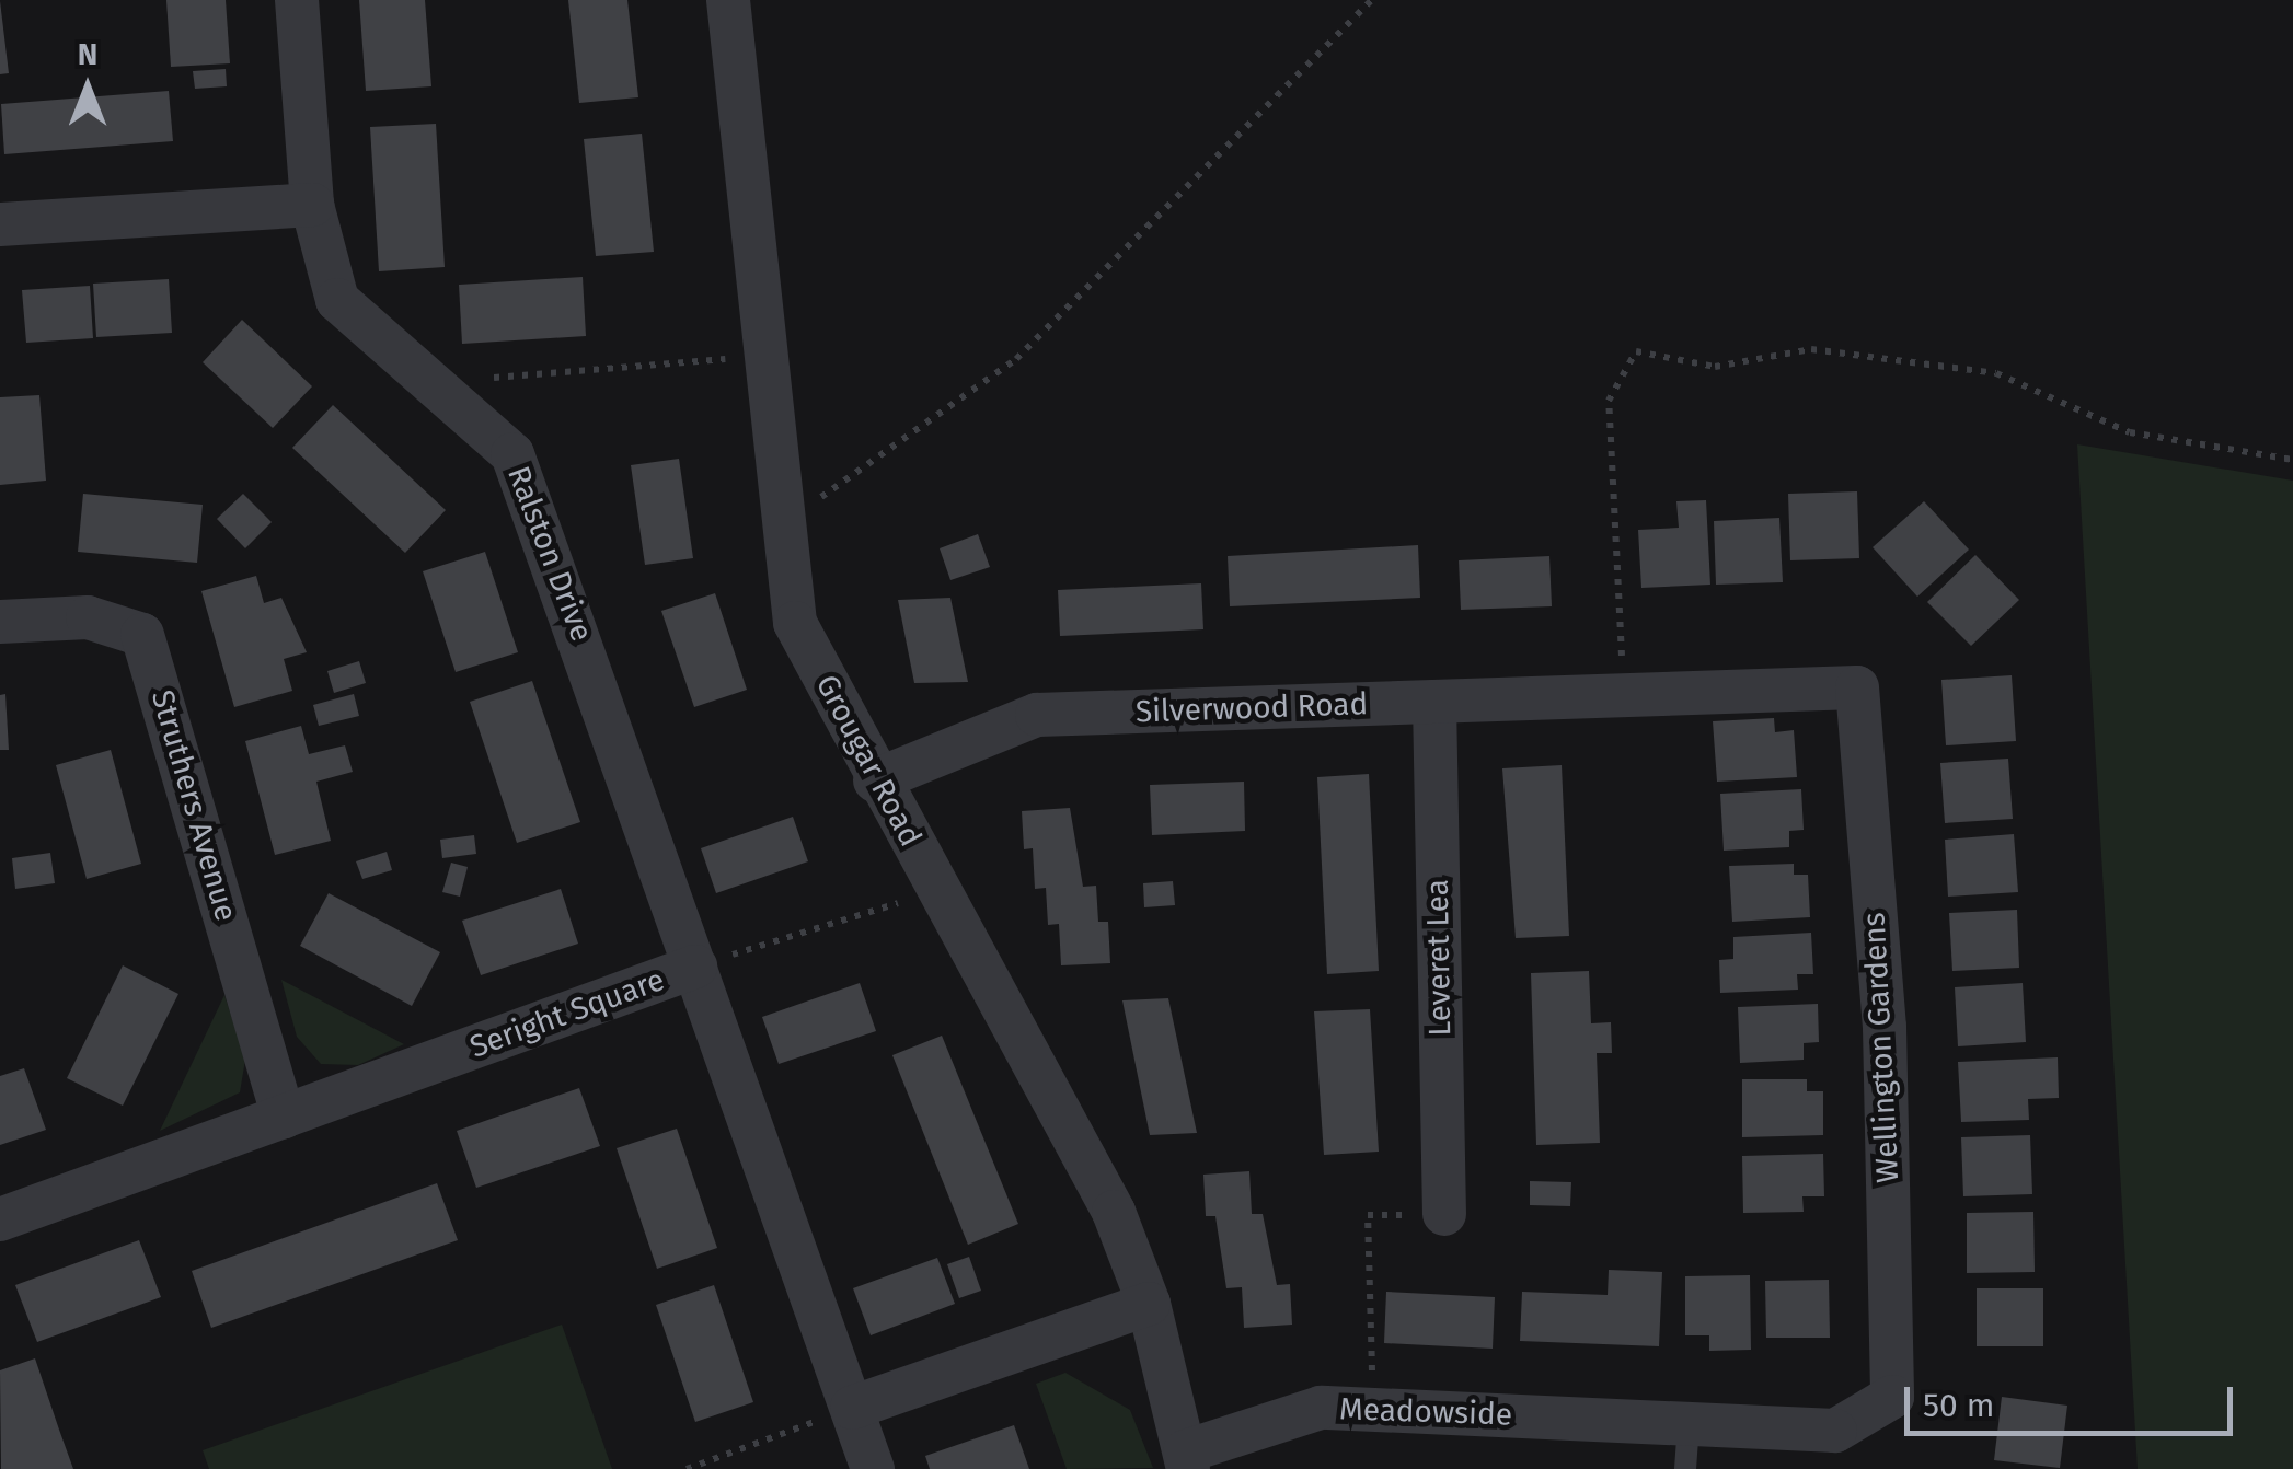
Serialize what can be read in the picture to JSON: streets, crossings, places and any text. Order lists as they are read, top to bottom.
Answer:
{
  "streets": {
    "street": [
      "Ralston Drive",
      "Silverwood Road",
      "Grougar Road",
      "Struthers Avenue",
      "Leveret Lea",
      "Seright Square",
      "Wellington Gardens",
      "Meadowside"
    ]
  },
  "crossings": [
    ["Ralston Drive", "Seright Square"],
    ["Silverwood Road", "Grougar Road"],
    ["Silverwood Road", "Leveret Lea"],
    ["Silverwood Road", "Wellington Gardens"],
    ["Grougar Road", "Meadowside"],
    ["Struthers Avenue", "Seright Square"],
    ["Wellington Gardens", "Meadowside"]
  ],
  "scale_bar": "50 m",
  "north": "top"
}
